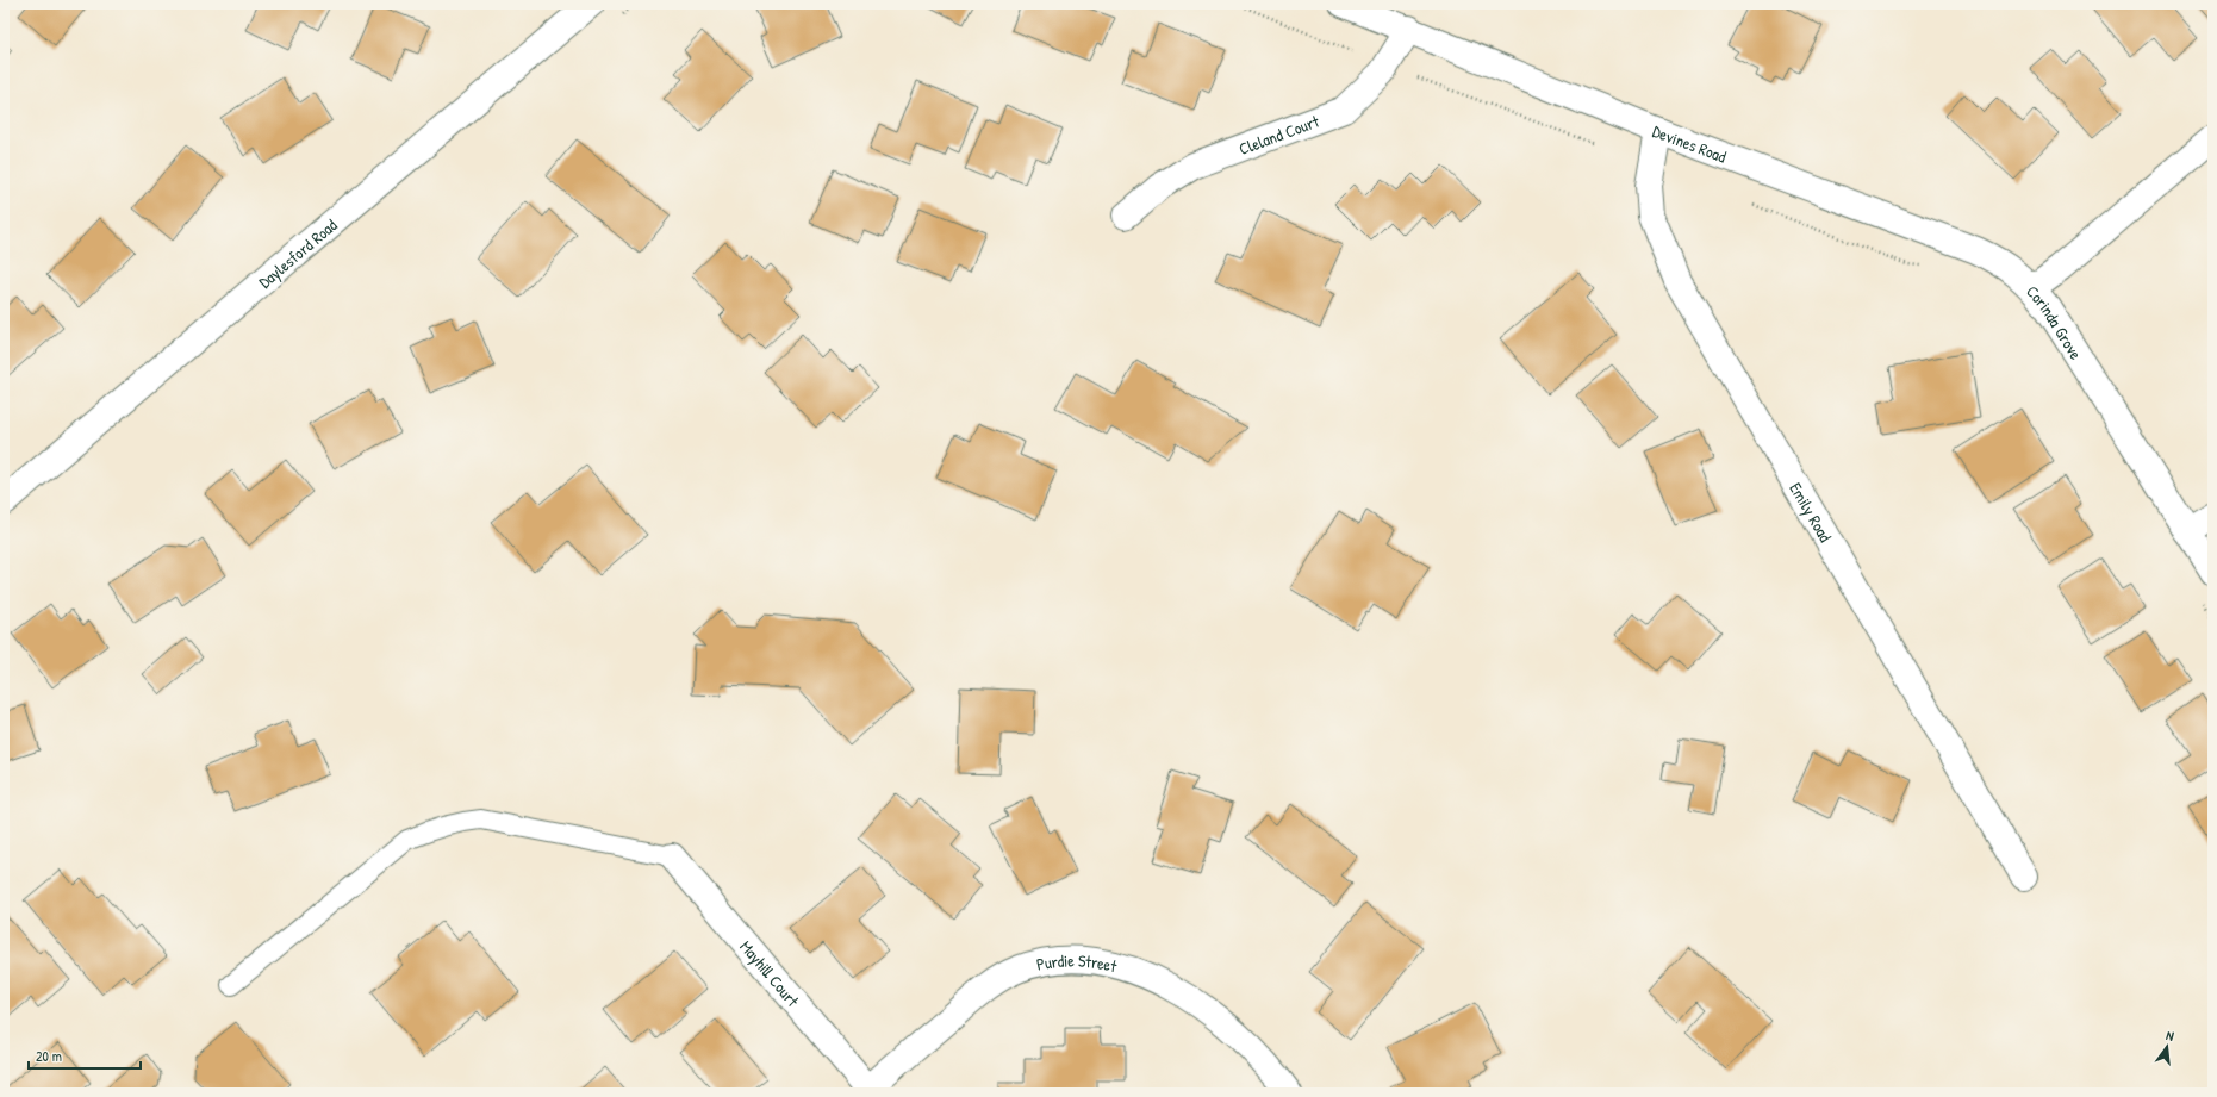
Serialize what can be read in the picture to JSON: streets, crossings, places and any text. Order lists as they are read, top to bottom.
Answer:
{
  "streets": {
    "street": [
      "Cleland Court",
      "Devines Road",
      "Daylesford Road",
      "Corinda Grove",
      "Emily Road",
      "Purdie Street",
      "Mayhill Court"
    ]
  },
  "crossings": [
    ["Cleland Court", "Devines Road"],
    ["Devines Road", "Corinda Grove"],
    ["Devines Road", "Emily Road"],
    ["Purdie Street", "Mayhill Court"]
  ],
  "scale_bar": "20 m",
  "north": "top"
}
